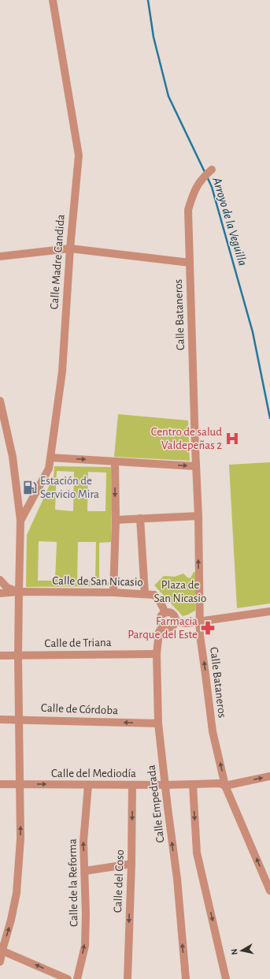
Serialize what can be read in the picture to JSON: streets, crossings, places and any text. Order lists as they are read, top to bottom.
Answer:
{
  "streets": {
    "street": [
      "Calle Madre Candida",
      "Calle Bataneros",
      "Calle de San Nicasio",
      "Calle de Triana",
      "Calle de Córdoba",
      "Calle del Mediodía",
      "Calle Empedrada",
      "Calle del Coso",
      "Calle de la Reforma"
    ]
  },
  "crossings": [
    ["Calle Bataneros", "Calle del Mediodía"],
    ["Calle de San Nicasio", "Calle Empedrada"],
    ["Calle de Triana", "Calle Empedrada"],
    ["Calle de Córdoba", "Calle Empedrada"],
    ["Calle del Mediodía", "Calle Empedrada"],
    ["Calle del Mediodía", "Calle del Coso"],
    ["Calle del Mediodía", "Calle de la Reforma"]
  ],
  "one_way": ["Calle de Córdoba", "Calle del Mediodía"],
  "water": ["Arroyo de la Veguilla"],
  "parks": ["Plaza de San Nicasio"],
  "places": {
    "hospital": ["Centro de salud Valdepeñas 2"],
    "fuel station": ["Estación de Servicio Mira"],
    "pharmacy": ["Farmacia Parque del Este"]
  },
  "north": "left"
}
